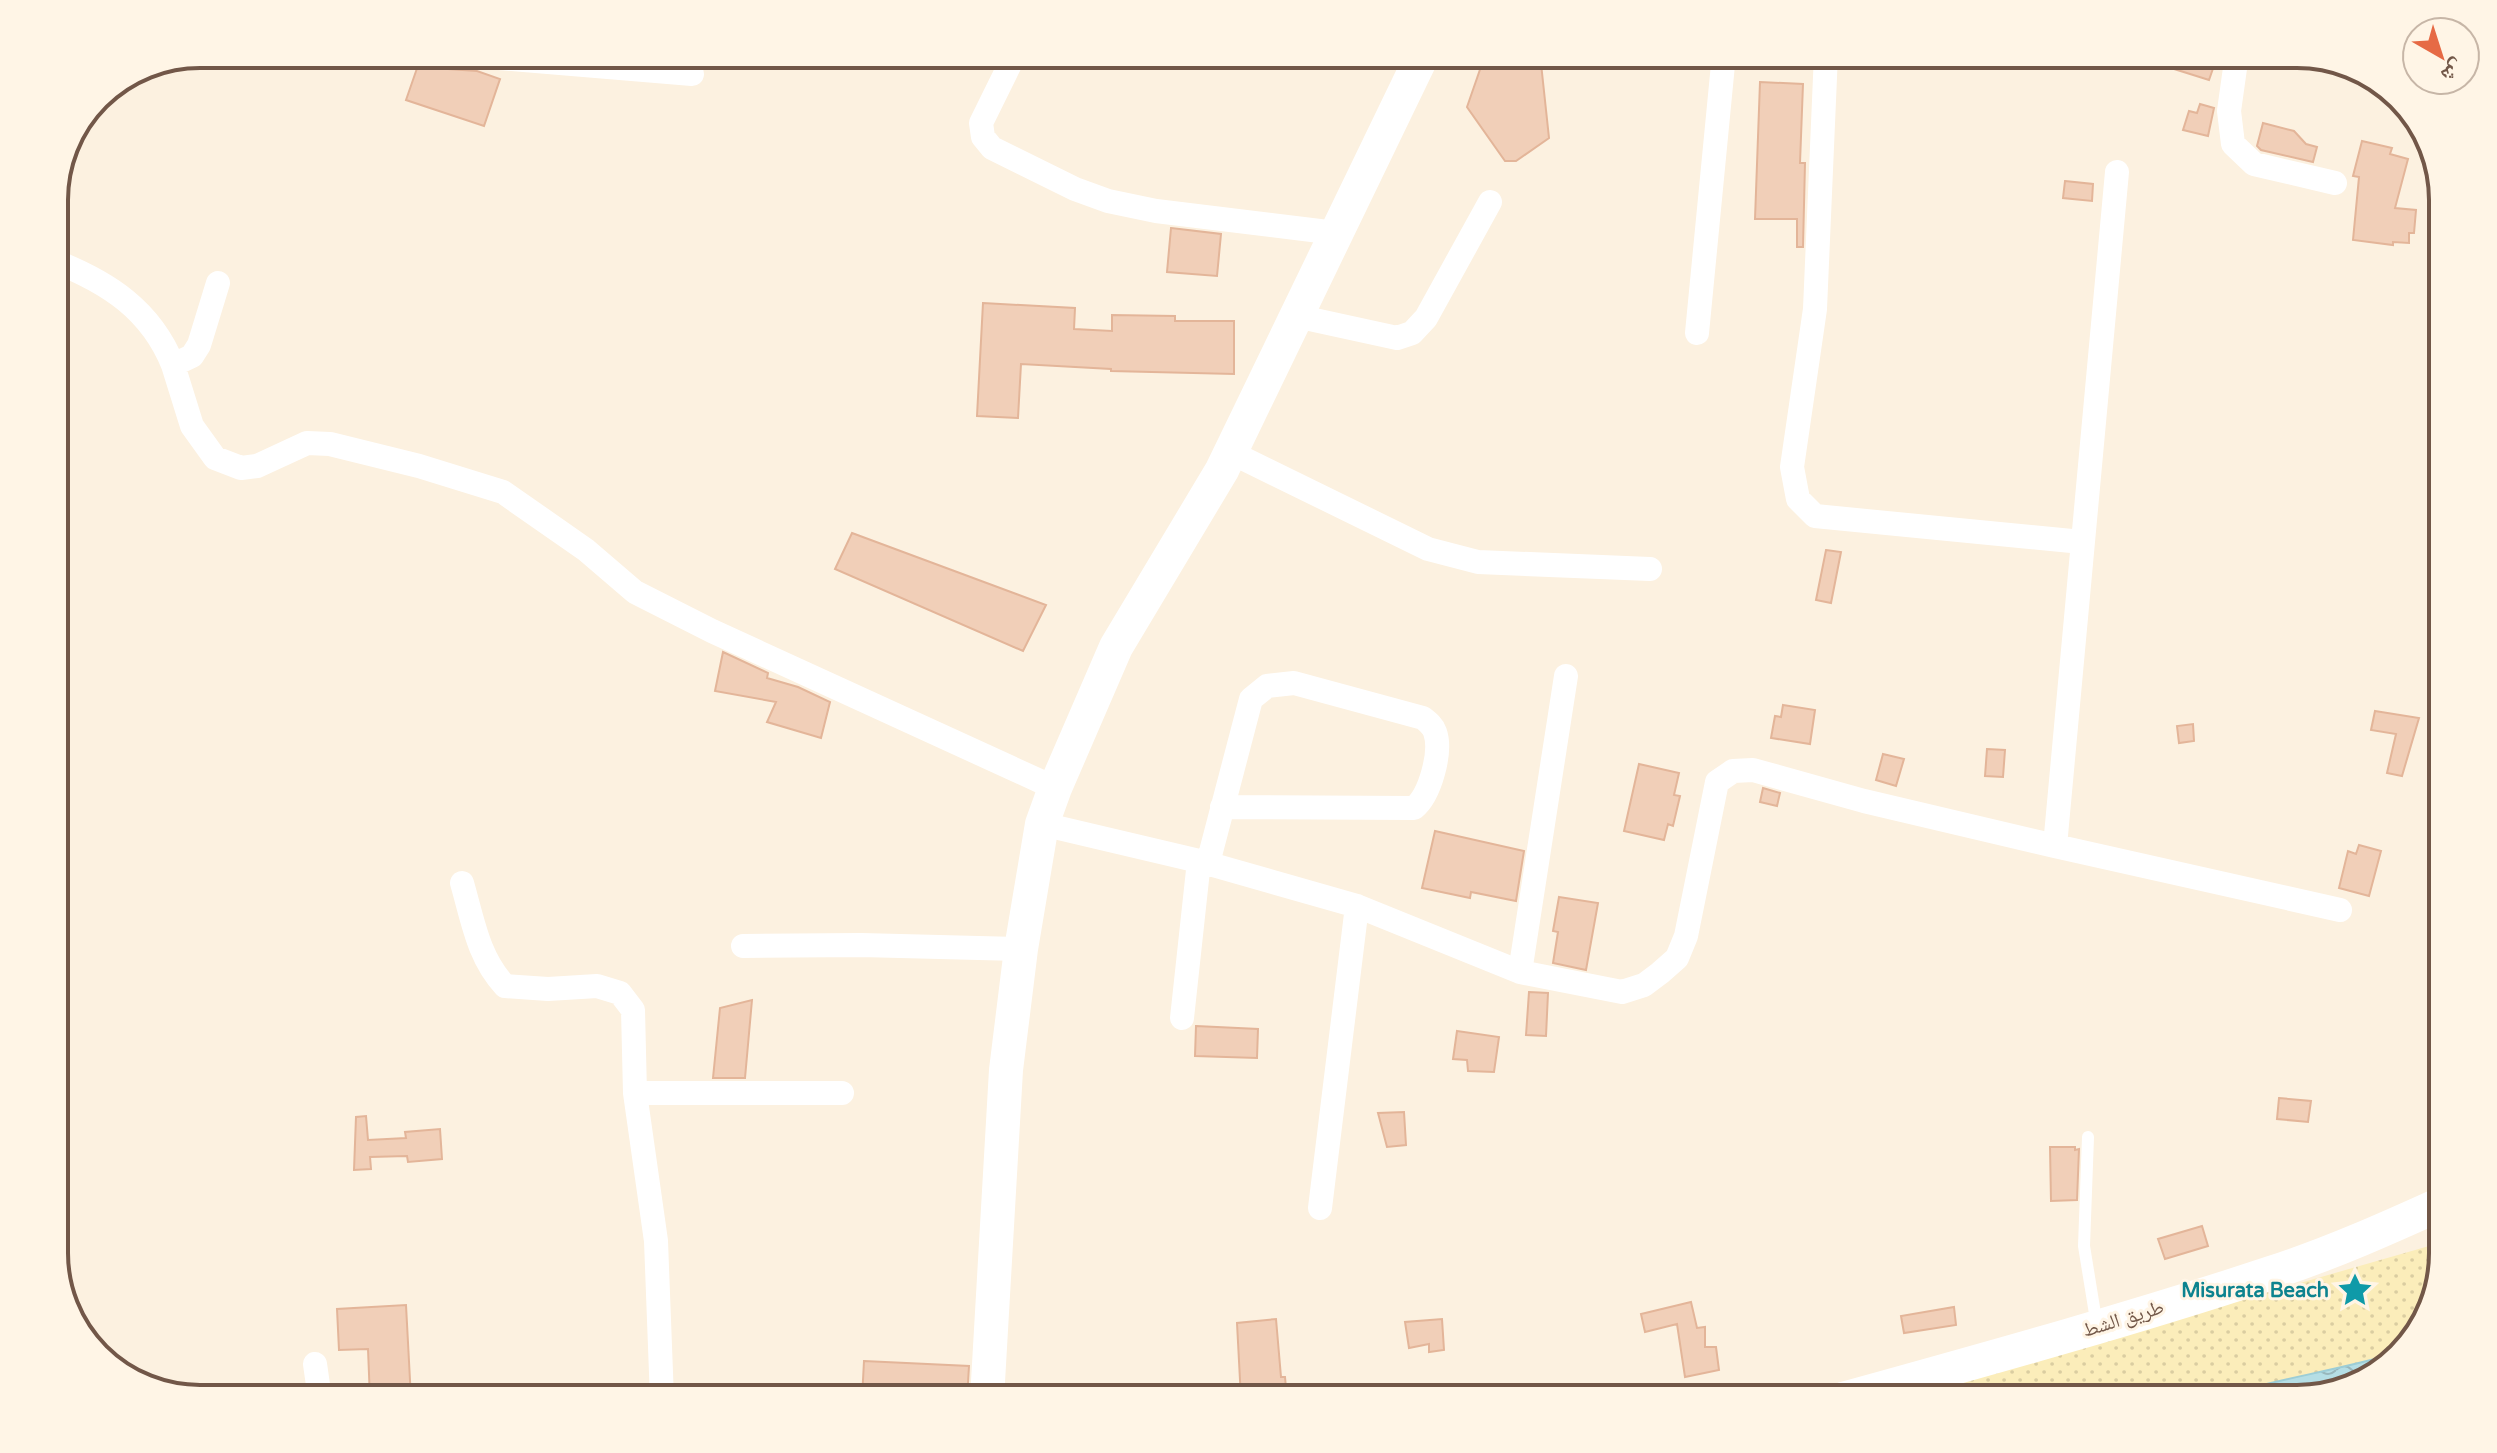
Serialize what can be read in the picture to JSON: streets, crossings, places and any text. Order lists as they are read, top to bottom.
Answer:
{
  "streets": {
    "street": ["طريق الشط"]
  },
  "places": {
    "place": ["Misurata Beach"]
  },
  "north": "bottom right"
}
